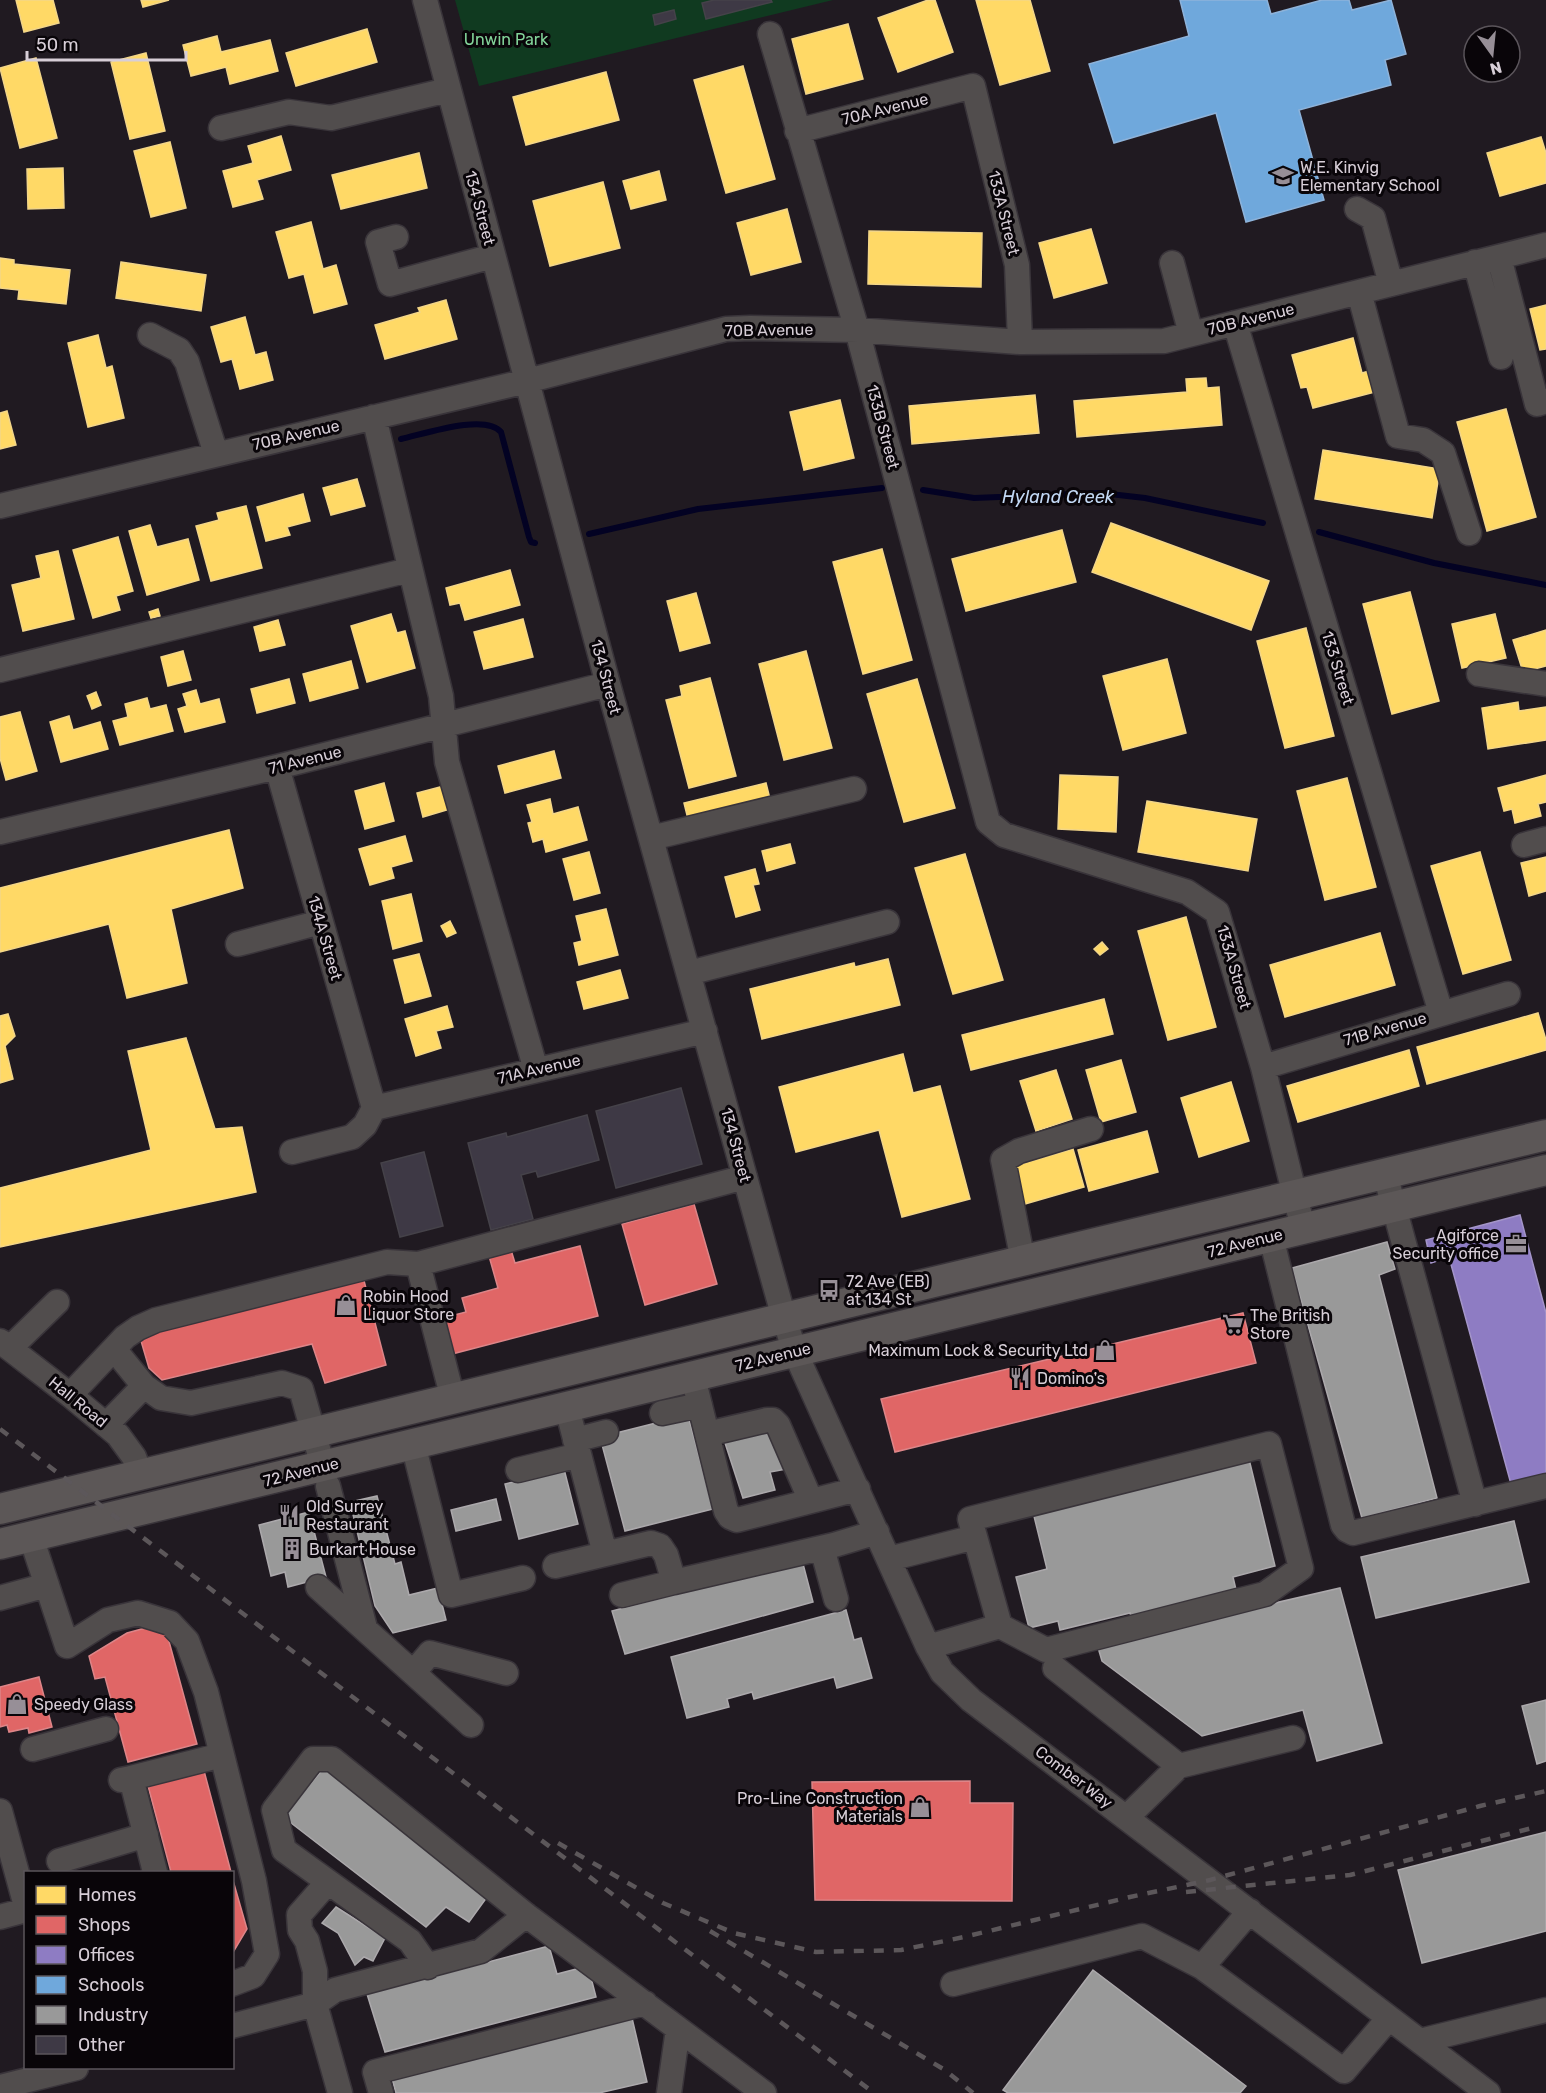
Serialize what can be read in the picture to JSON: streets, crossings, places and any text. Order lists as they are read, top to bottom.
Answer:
{
  "streets": {
    "main road": ["72 Avenue"],
    "street": [
      "70A Avenue",
      "134 Street",
      "133A Street",
      "70B Avenue",
      "133B Street",
      "133 Street",
      "71 Avenue",
      "134A Street",
      "71B Avenue",
      "71A Avenue",
      "Hall Road",
      "Comber Way"
    ]
  },
  "crossings": [
    ["70A Avenue", "133A Street"],
    ["70A Avenue", "133B Street"],
    ["134 Street", "70B Avenue"],
    ["134 Street", "71 Avenue"],
    ["134 Street", "71A Avenue"],
    ["134 Street", "72 Avenue"],
    ["134 Street", "Comber Way"],
    ["133A Street", "70B Avenue"],
    ["133A Street", "133B Street"],
    ["133A Street", "71B Avenue"],
    ["133A Street", "72 Avenue"],
    ["70B Avenue", "133B Street"],
    ["70B Avenue", "133 Street"],
    ["133 Street", "71B Avenue"],
    ["71 Avenue", "134A Street"],
    ["134A Street", "71A Avenue"],
    ["72 Avenue", "Comber Way"]
  ],
  "water": ["Hyland Creek"],
  "parks": ["Unwin Park"],
  "places": {
    "school or university": ["W.E. Kinvig Elementary School"],
    "office": ["Agiforce Security office"],
    "bus stop": ["72 Ave (EB) at 134 St"],
    "shop": [
      "Robin Hood Liquor Store",
      "Maximum Lock & Security Ltd",
      "Speedy Glass",
      "Pro-Line Construction Materials"
    ],
    "supermarket": ["The British Store"],
    "restaurant": ["Domino's", "Old Surrey Restaurant"],
    "building": ["Burkart House"]
  },
  "legend": [
    "Homes",
    "Shops",
    "Offices",
    "Schools",
    "Industry",
    "Other"
  ],
  "scale_bar": "50 m",
  "north": "bottom"
}
